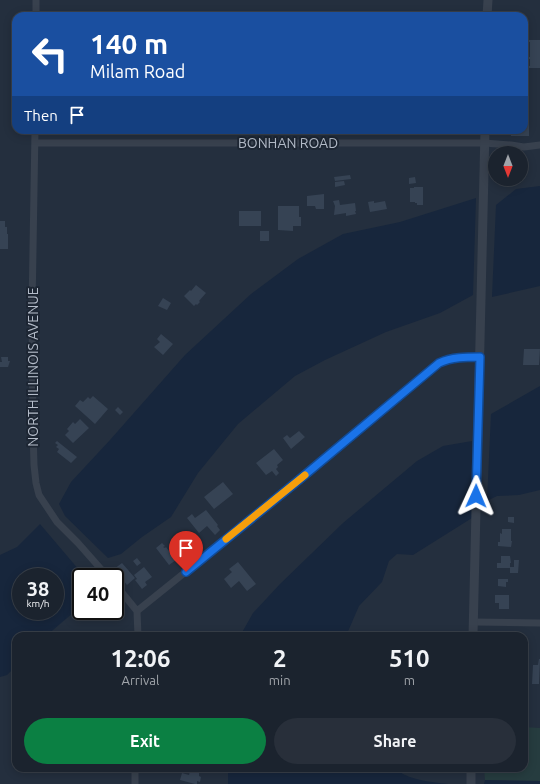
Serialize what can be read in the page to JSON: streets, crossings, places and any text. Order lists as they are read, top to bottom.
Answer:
{
  "streets": {
    "street": ["BONHAN ROAD", "NORTH ILLINOIS AVENUE"]
  },
  "crossings": [
    ["BONHAN ROAD", "NORTH ILLINOIS AVENUE"]
  ],
  "north": "bottom",
  "page": {
    "turn": ["140 m", "Milam Road"],
    "then": "Then",
    "speed": "38 km/h",
    "limit": "40",
    "eta": [
      "12:06",
      "Arrival",
      "2",
      "min",
      "510",
      "m"
    ],
    "buttons": ["Exit", "Share"]
  }
}
